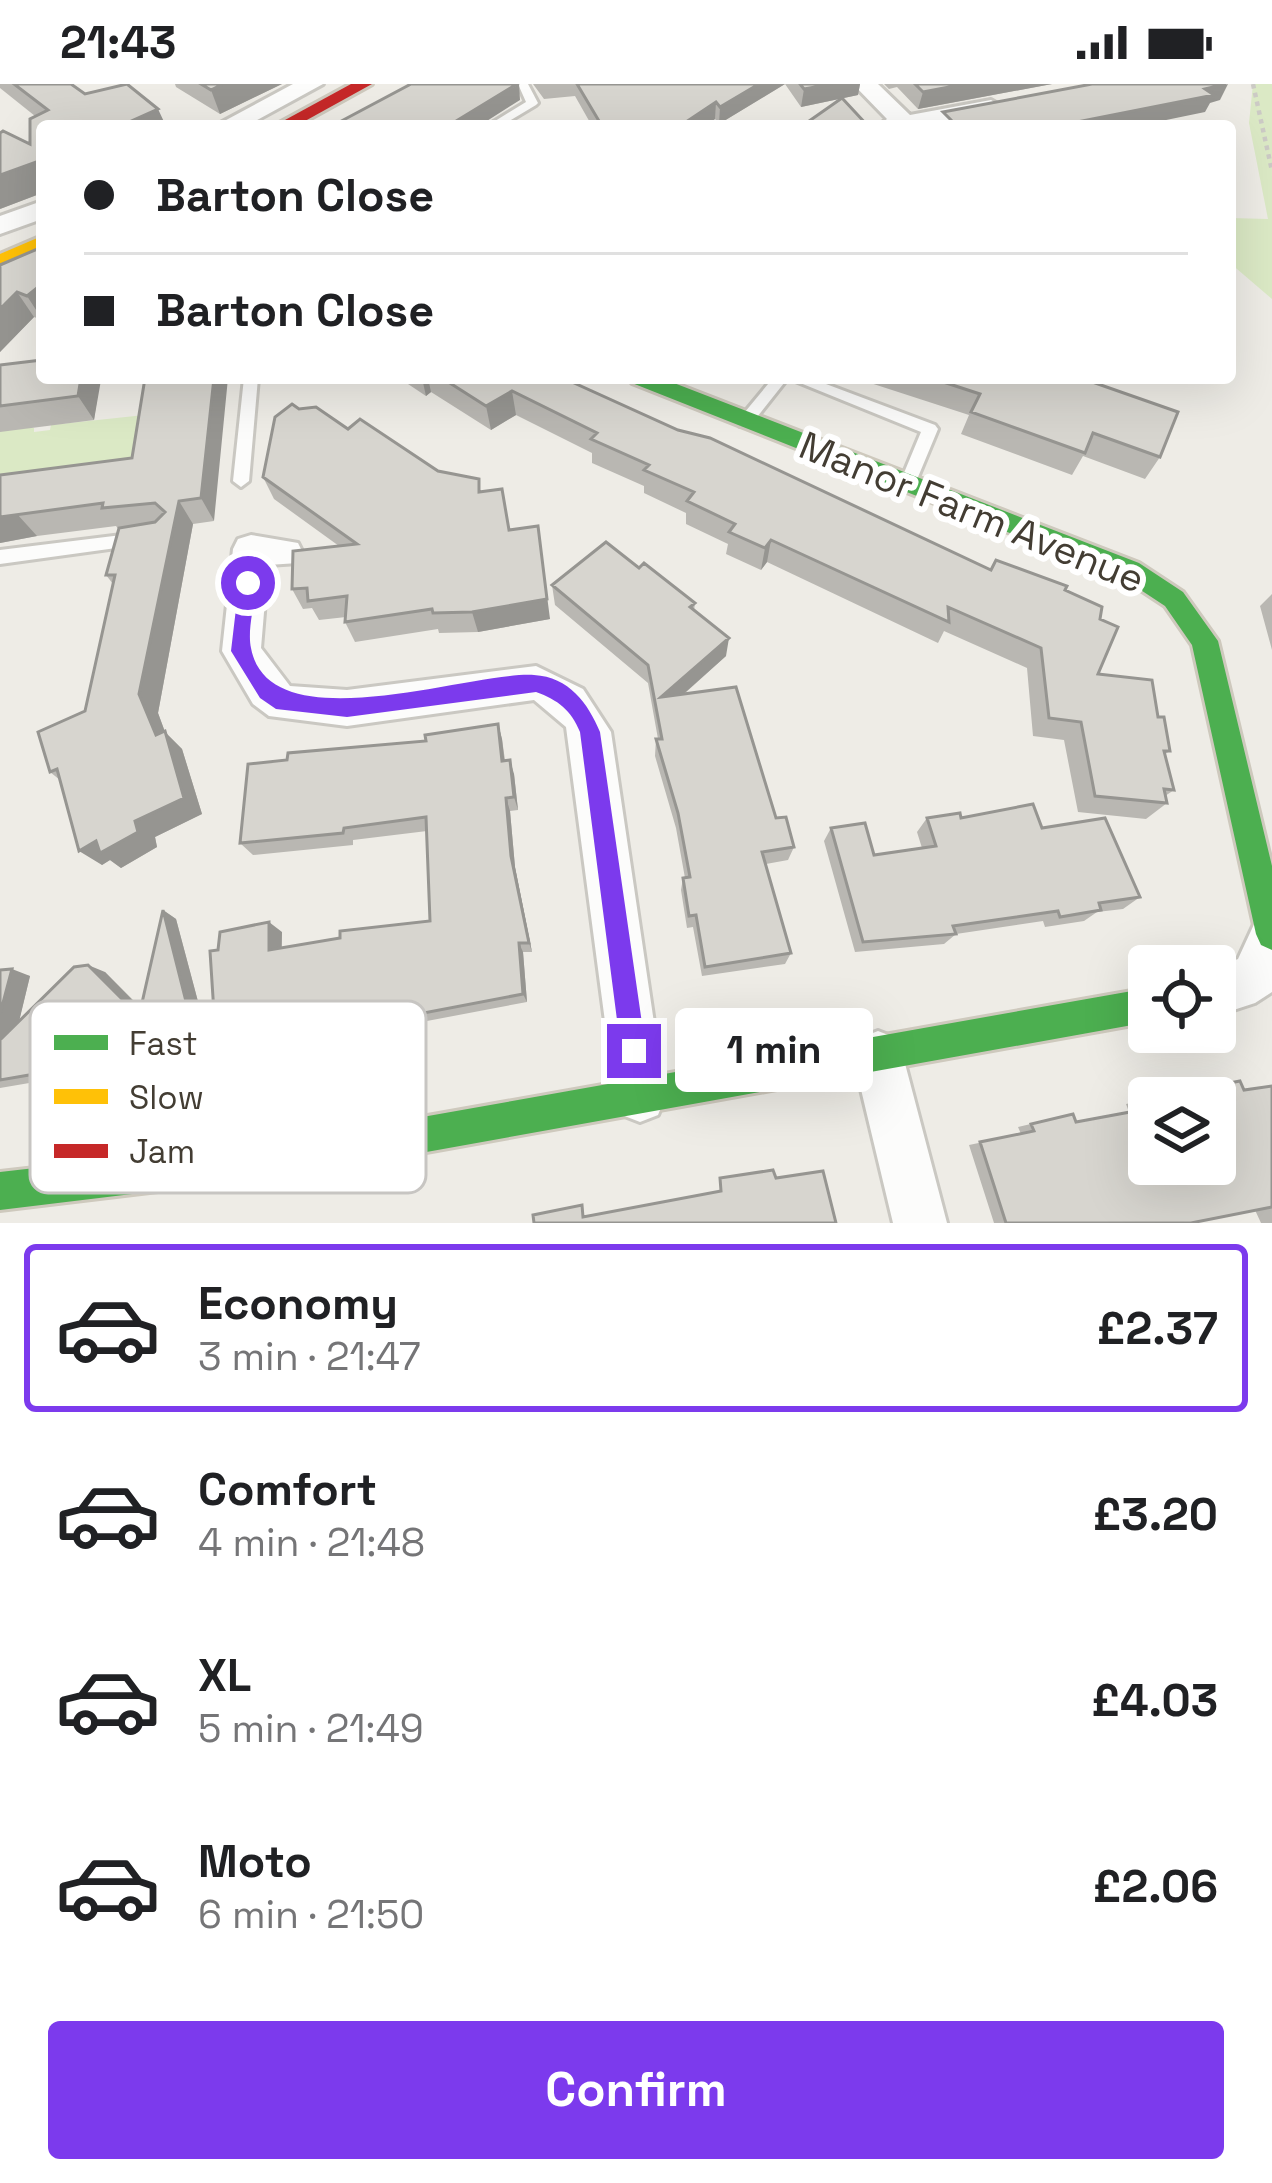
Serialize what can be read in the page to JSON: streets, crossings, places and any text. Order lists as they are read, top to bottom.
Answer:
{
  "streets": {
    "street": ["Manor Farm Avenue"]
  },
  "legend": ["Fast", "Slow", "Jam"],
  "page": {
    "status": "21:43",
    "banner": ["Barton Close", "Barton Close"],
    "bubble": "1 min",
    "list": [
      {
        "name": "Economy",
        "note": "3 min · 21:47",
        "value": "£2.37"
      },
      {
        "name": "Comfort",
        "note": "4 min · 21:48",
        "value": "£3.20"
      },
      {
        "name": "XL",
        "note": "5 min · 21:49",
        "value": "£4.03"
      },
      {
        "name": "Moto",
        "note": "6 min · 21:50",
        "value": "£2.06"
      }
    ],
    "buttons": "Confirm"
  }
}
